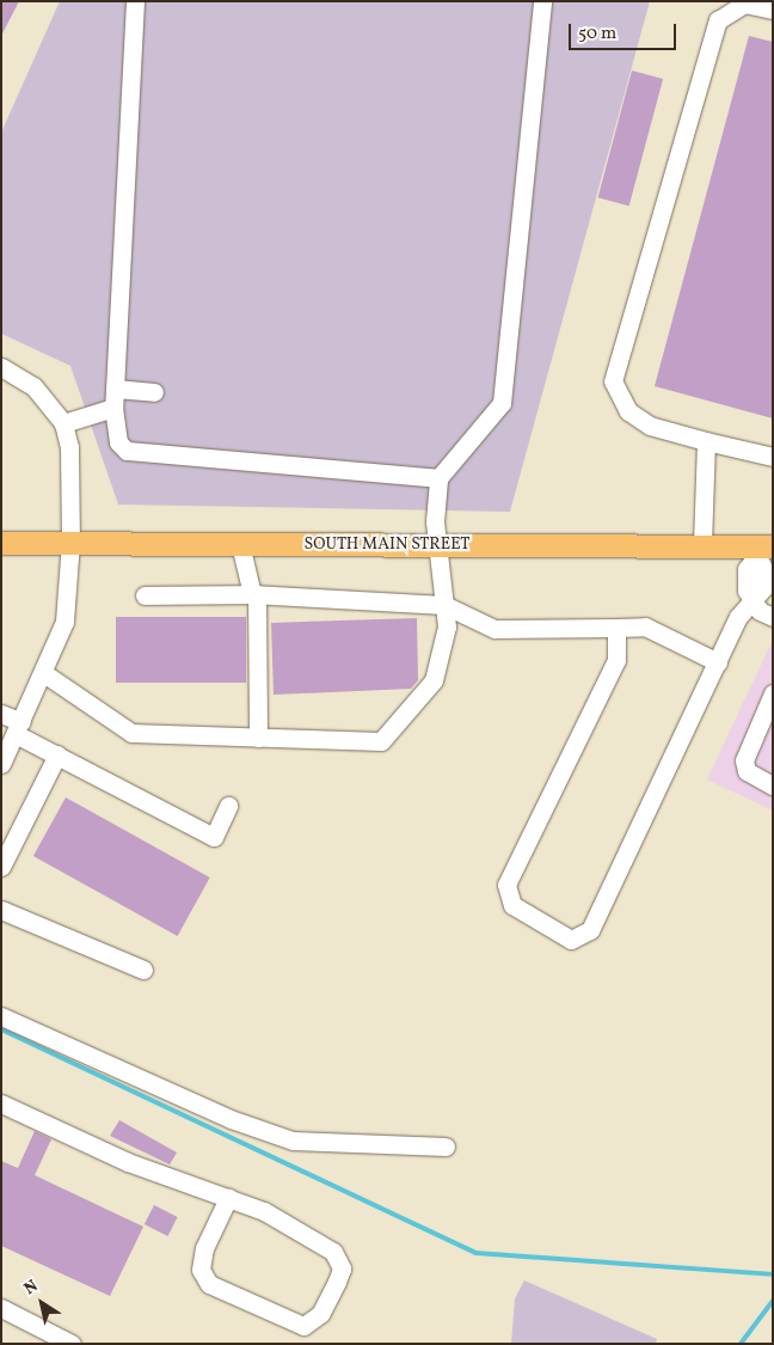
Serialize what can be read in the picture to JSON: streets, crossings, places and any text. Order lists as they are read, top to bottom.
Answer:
{
  "streets": {
    "main road": ["SOUTH MAIN STREET"]
  },
  "scale_bar": "50 m",
  "north": "top left"
}
